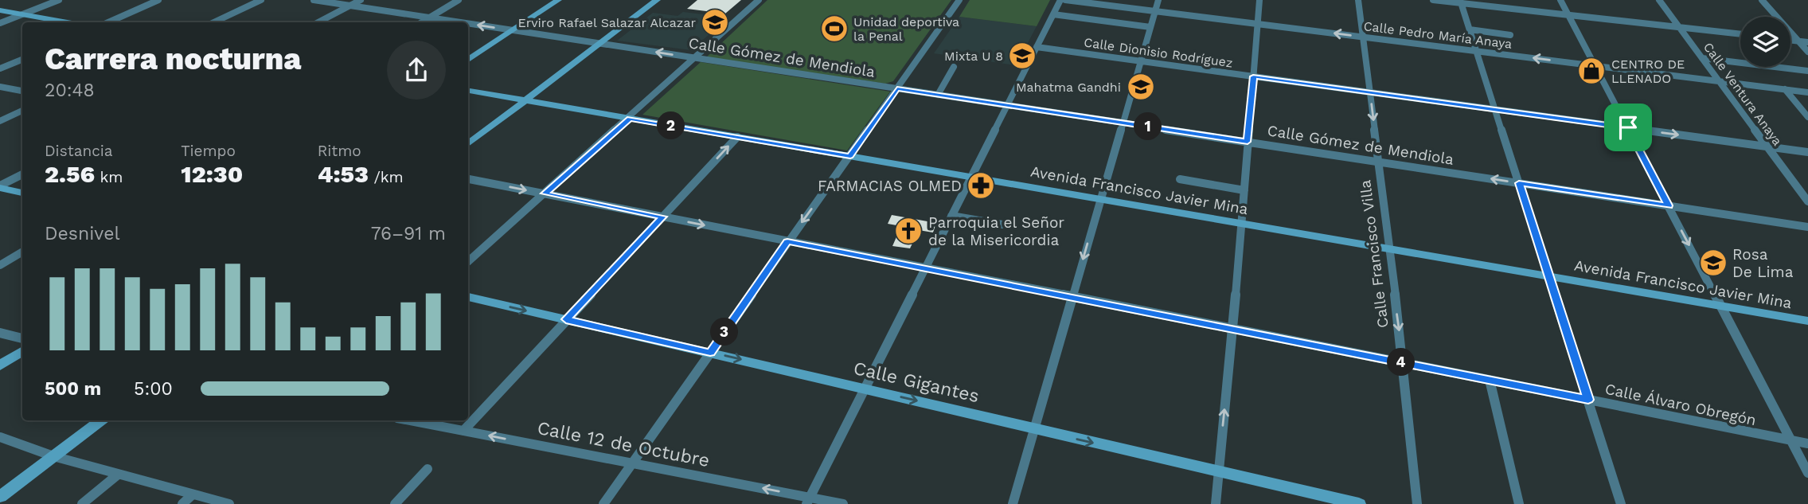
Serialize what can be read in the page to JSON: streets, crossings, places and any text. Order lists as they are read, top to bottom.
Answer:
{
  "streets": {
    "main road": ["Avenida Francisco Javier Mina", "Calle Gigantes"],
    "street": [
      "Calle Pedro María Anaya",
      "Calle Dionisio Rodríguez",
      "Calle Gómez de Mendiola",
      "Calle Ventura Anaya",
      "Calle Francisco Villa",
      "Calle Álvaro Obregón",
      "Calle 12 de Octubre"
    ]
  },
  "crossings": [
    ["Calle Pedro María Anaya", "Calle Ventura Anaya"],
    ["Calle Pedro María Anaya", "Calle Francisco Villa"],
    ["Calle Dionisio Rodríguez", "Calle Ventura Anaya"],
    ["Calle Dionisio Rodríguez", "Calle Francisco Villa"],
    ["Calle Gómez de Mendiola", "Calle Francisco Villa"],
    ["Avenida Francisco Javier Mina", "Calle Francisco Villa"],
    ["Calle Francisco Villa", "Calle Álvaro Obregón"]
  ],
  "one_way": ["Calle Francisco Villa", "Calle Gigantes", "Calle 12 de Octubre"],
  "places": {
    "school or university": [
      "Erviro Rafael Salazar Alcazar",
      "Mixta U 8",
      "Mahatma Gandhi",
      "Rosa De Lima"
    ],
    "sports": ["Unidad deportiva la Penal"],
    "shop": ["CENTRO DE LLENADO"],
    "pharmacy": ["FARMACIAS OLMED"],
    "church": ["Parroquia el Señor de la Misericordia"]
  },
  "page": {
    "heading": ["Carrera nocturna", "20:48"],
    "pins": [
      "2",
      "1",
      "3",
      "4"
    ],
    "stats": [
      ["Distancia", "2.56 km"],
      ["Tiempo", "12:30"],
      ["Ritmo", "4:53 /km"]
    ],
    "chart": ["Desnivel", "76–91 m"],
    "list": [
      {
        "name": "500 m",
        "note": "5:00"
      }
    ]
  }
}
